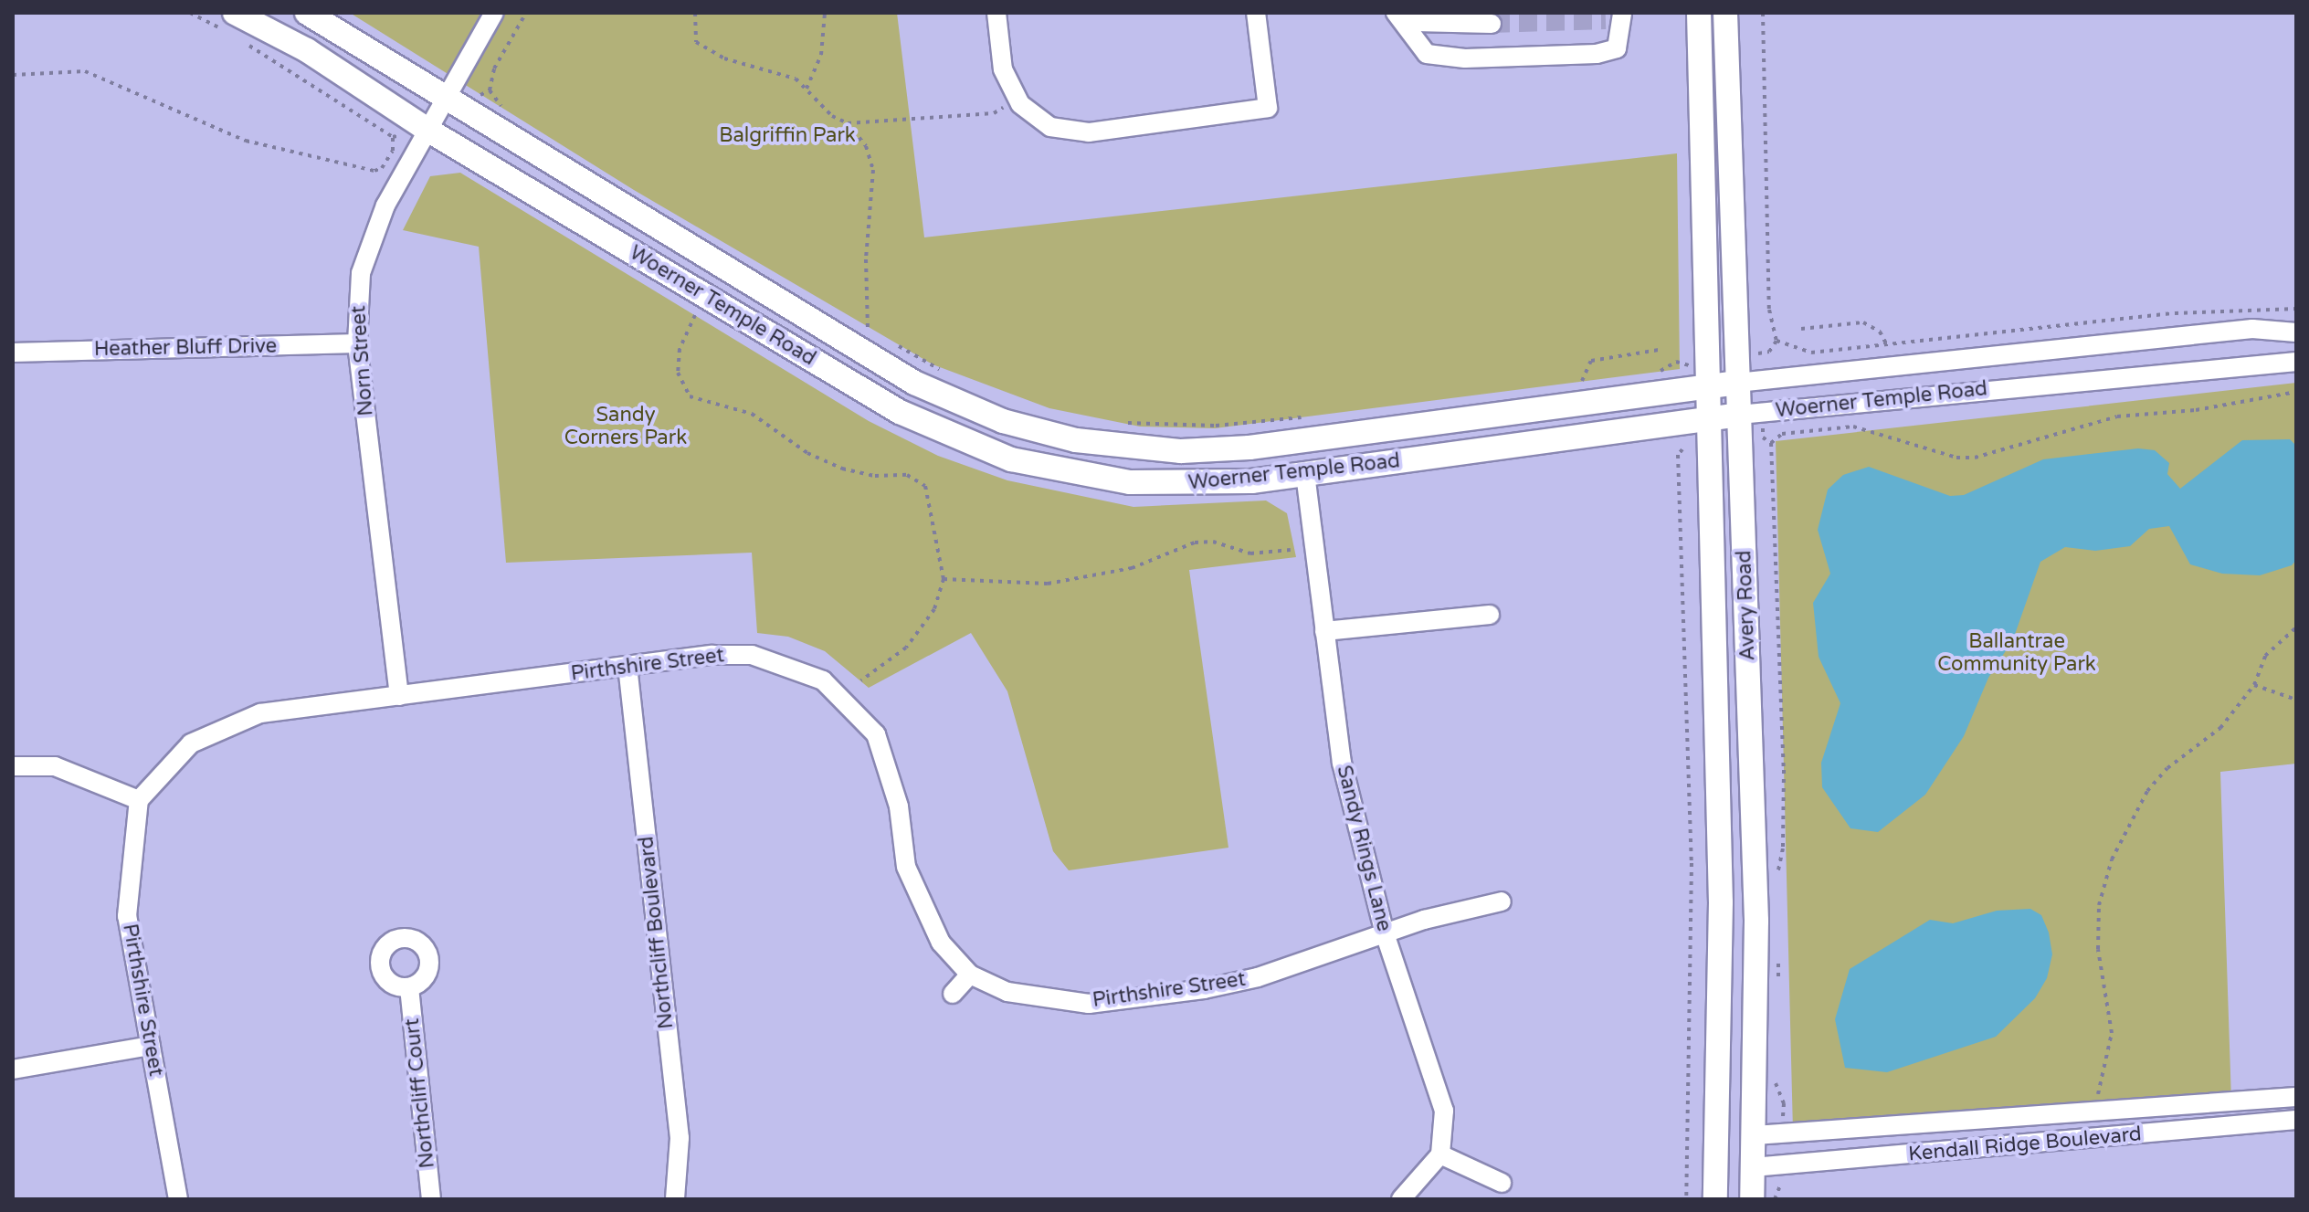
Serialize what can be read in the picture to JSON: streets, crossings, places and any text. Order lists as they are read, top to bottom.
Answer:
{
  "streets": {
    "main road": ["Woerner Temple Road", "Avery Road"],
    "street": [
      "Heather Bluff Drive",
      "Norn Street",
      "Pirthshire Street",
      "Sandy Rings Lane",
      "Northcliff Boulevard",
      "Northcliff Court",
      "Kendall Ridge Boulevard"
    ]
  },
  "crossings": [
    ["Woerner Temple Road", "Norn Street"],
    ["Woerner Temple Road", "Avery Road"],
    ["Woerner Temple Road", "Sandy Rings Lane"],
    ["Heather Bluff Drive", "Norn Street"],
    ["Norn Street", "Pirthshire Street"],
    ["Avery Road", "Kendall Ridge Boulevard"],
    ["Pirthshire Street", "Sandy Rings Lane"],
    ["Pirthshire Street", "Northcliff Boulevard"]
  ],
  "parks": ["Balgriffin Park", "Sandy Corners Park", "Ballantrae Community Park"]
}
